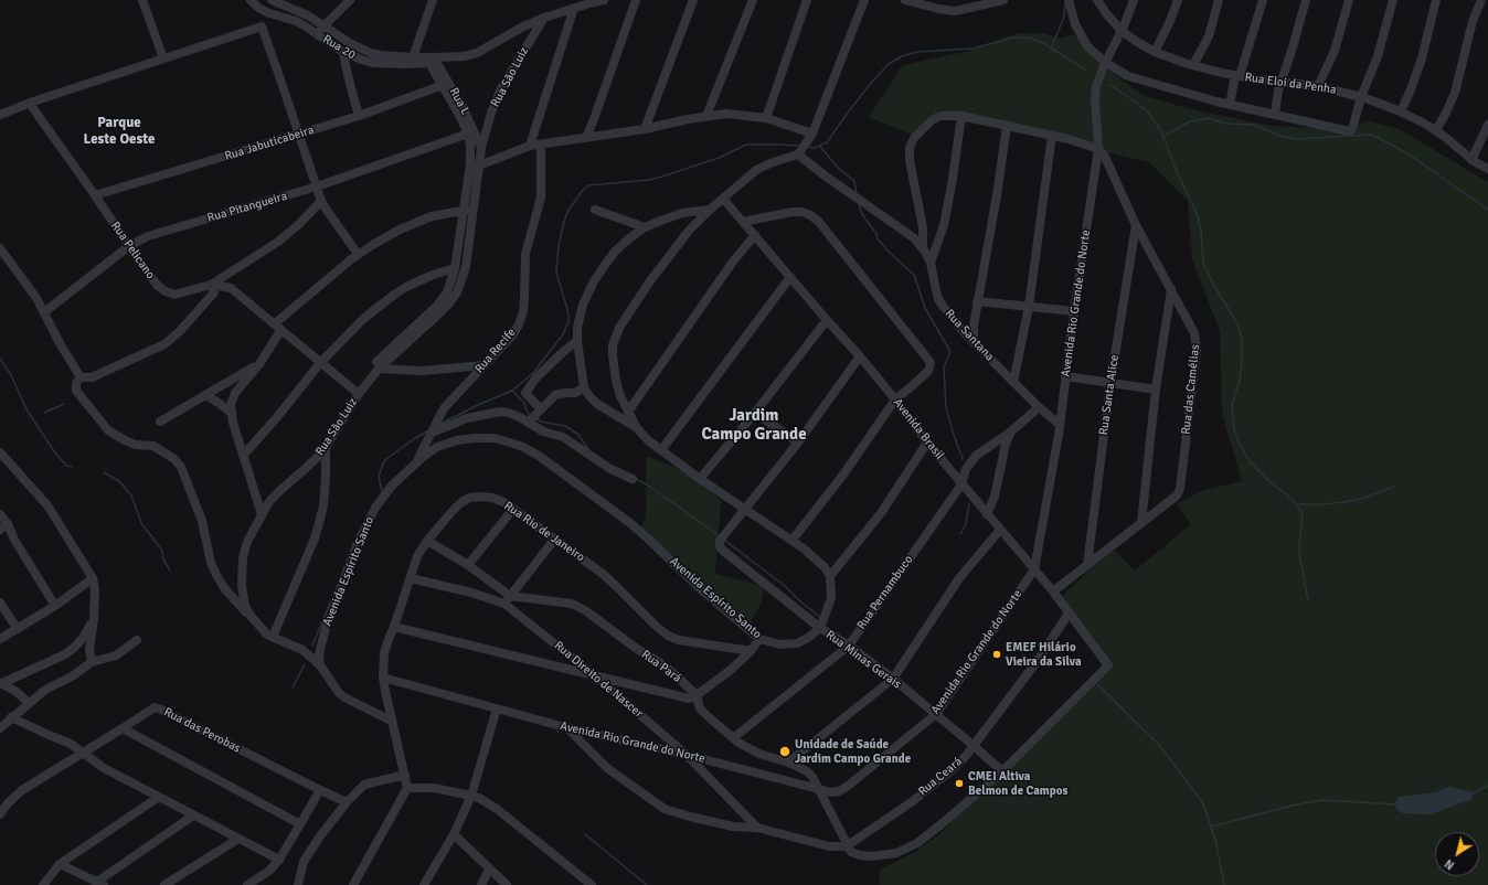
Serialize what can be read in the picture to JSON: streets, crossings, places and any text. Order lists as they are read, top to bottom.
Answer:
{
  "streets": {
    "street": [
      "Rua 20",
      "Rua São Luiz",
      "Rua Eloi da Penha",
      "Rua L",
      "Rua Jabuticabeira",
      "Rua Pitangueira",
      "Rua Pelicano",
      "Avenida Rio Grande do Norte",
      "Rua Santana",
      "Rua Recife",
      "Rua das Camélias",
      "Rua Santa Alice",
      "Avenida Brasil",
      "Rua Rio de Janeiro",
      "Avenida Espírito Santo",
      "Rua Pernambuco",
      "Rua Minas Gerais",
      "Rua Pará",
      "Rua Direito de Nascer",
      "Rua das Perobas",
      "Rua Ceará"
    ]
  },
  "crossings": [
    ["Rua 20", "Rua São Luiz"],
    ["Rua 20", "Rua L"],
    ["Rua São Luiz", "Rua L"],
    ["Rua São Luiz", "Rua Jabuticabeira"],
    ["Rua São Luiz", "Rua Pitangueira"],
    ["Rua São Luiz", "Rua Pelicano"],
    ["Rua São Luiz", "Avenida Espírito Santo"],
    ["Rua Eloi da Penha", "Avenida Rio Grande do Norte"],
    ["Rua Jabuticabeira", "Rua Pelicano"],
    ["Rua Pitangueira", "Rua Pelicano"],
    ["Avenida Rio Grande do Norte", "Rua Santana"],
    ["Avenida Rio Grande do Norte", "Rua das Camélias"],
    ["Avenida Rio Grande do Norte", "Avenida Brasil"],
    ["Avenida Rio Grande do Norte", "Rua Rio de Janeiro"],
    ["Avenida Rio Grande do Norte", "Rua Minas Gerais"],
    ["Avenida Rio Grande do Norte", "Rua Pará"],
    ["Avenida Rio Grande do Norte", "Rua Direito de Nascer"],
    ["Rua Santana", "Rua Pernambuco"],
    ["Rua Recife", "Avenida Espírito Santo"],
    ["Rua das Camélias", "Rua Santa Alice"],
    ["Rua das Camélias", "Avenida Brasil"],
    ["Avenida Brasil", "Rua Pernambuco"],
    ["Avenida Brasil", "Rua Minas Gerais"],
    ["Avenida Brasil", "Rua Ceará"],
    ["Rua Rio de Janeiro", "Rua Pará"],
    ["Rua Rio de Janeiro", "Rua Direito de Nascer"],
    ["Avenida Espírito Santo", "Rua Minas Gerais"],
    ["Rua Pernambuco", "Rua Minas Gerais"],
    ["Rua Pernambuco", "Rua Pará"],
    ["Rua Minas Gerais", "Rua Ceará"],
    ["Rua Pará", "Rua Ceará"]
  ],
  "districts": ["Parque Leste Oeste", "Jardim Campo Grande"],
  "places": ["EMEF Hilário Vieira da Silva", "Unidade de Saúde Jardim Campo Grande", "CMEI Altiva Belmon de Campos"],
  "north": "bottom left"
}
